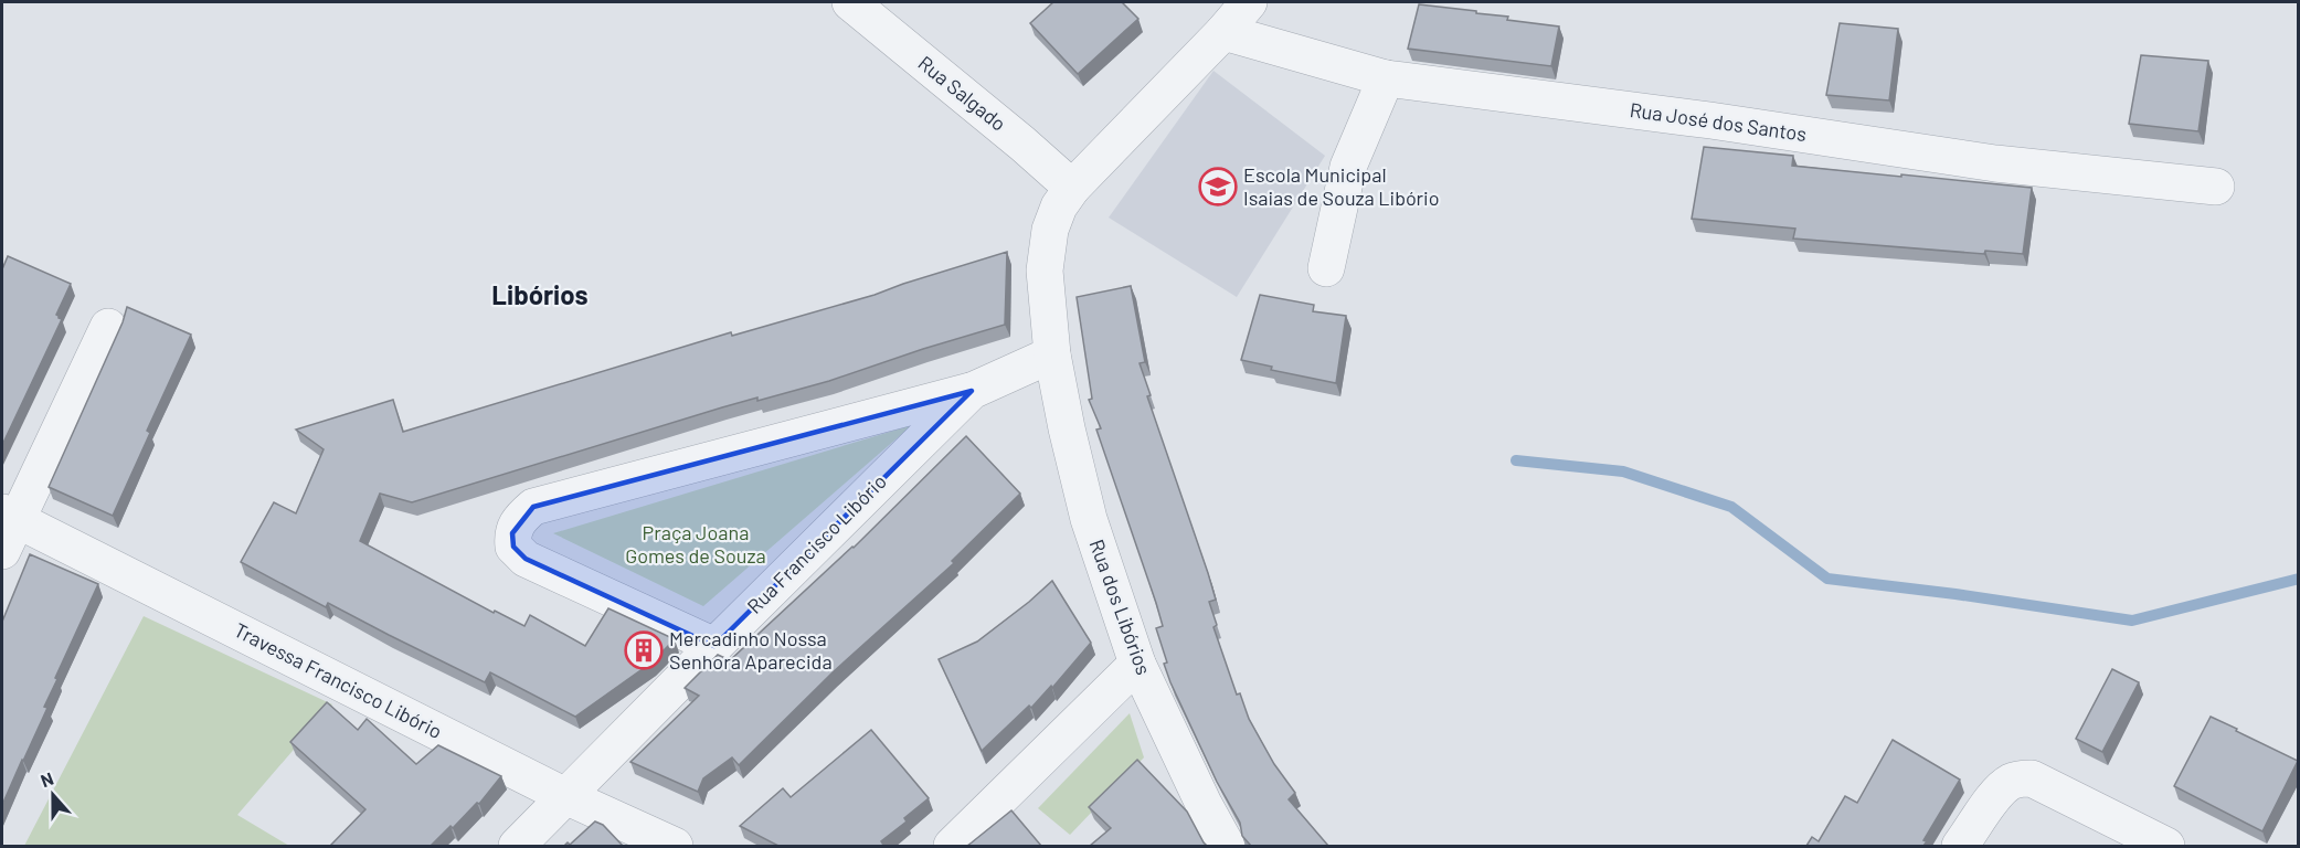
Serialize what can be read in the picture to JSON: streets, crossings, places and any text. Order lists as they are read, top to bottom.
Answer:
{
  "streets": {
    "street": [
      "Rua Salgado",
      "Rua José dos Santos",
      "Rua Francisco Libório",
      "Rua dos Libórios",
      "Travessa Francisco Libório"
    ]
  },
  "crossings": [
    ["Rua Salgado", "Rua dos Libórios"],
    ["Rua José dos Santos", "Rua dos Libórios"],
    ["Rua Francisco Libório", "Rua dos Libórios"],
    ["Rua Francisco Libório", "Travessa Francisco Libório"]
  ],
  "districts": ["Libórios"],
  "parks": ["Praça Joana Gomes de Souza"],
  "places": {
    "school or university": ["Escola Municipal Isaias de Souza Libório"],
    "building": ["Mercadinho Nossa Senhora Aparecida"]
  },
  "north": "top"
}
